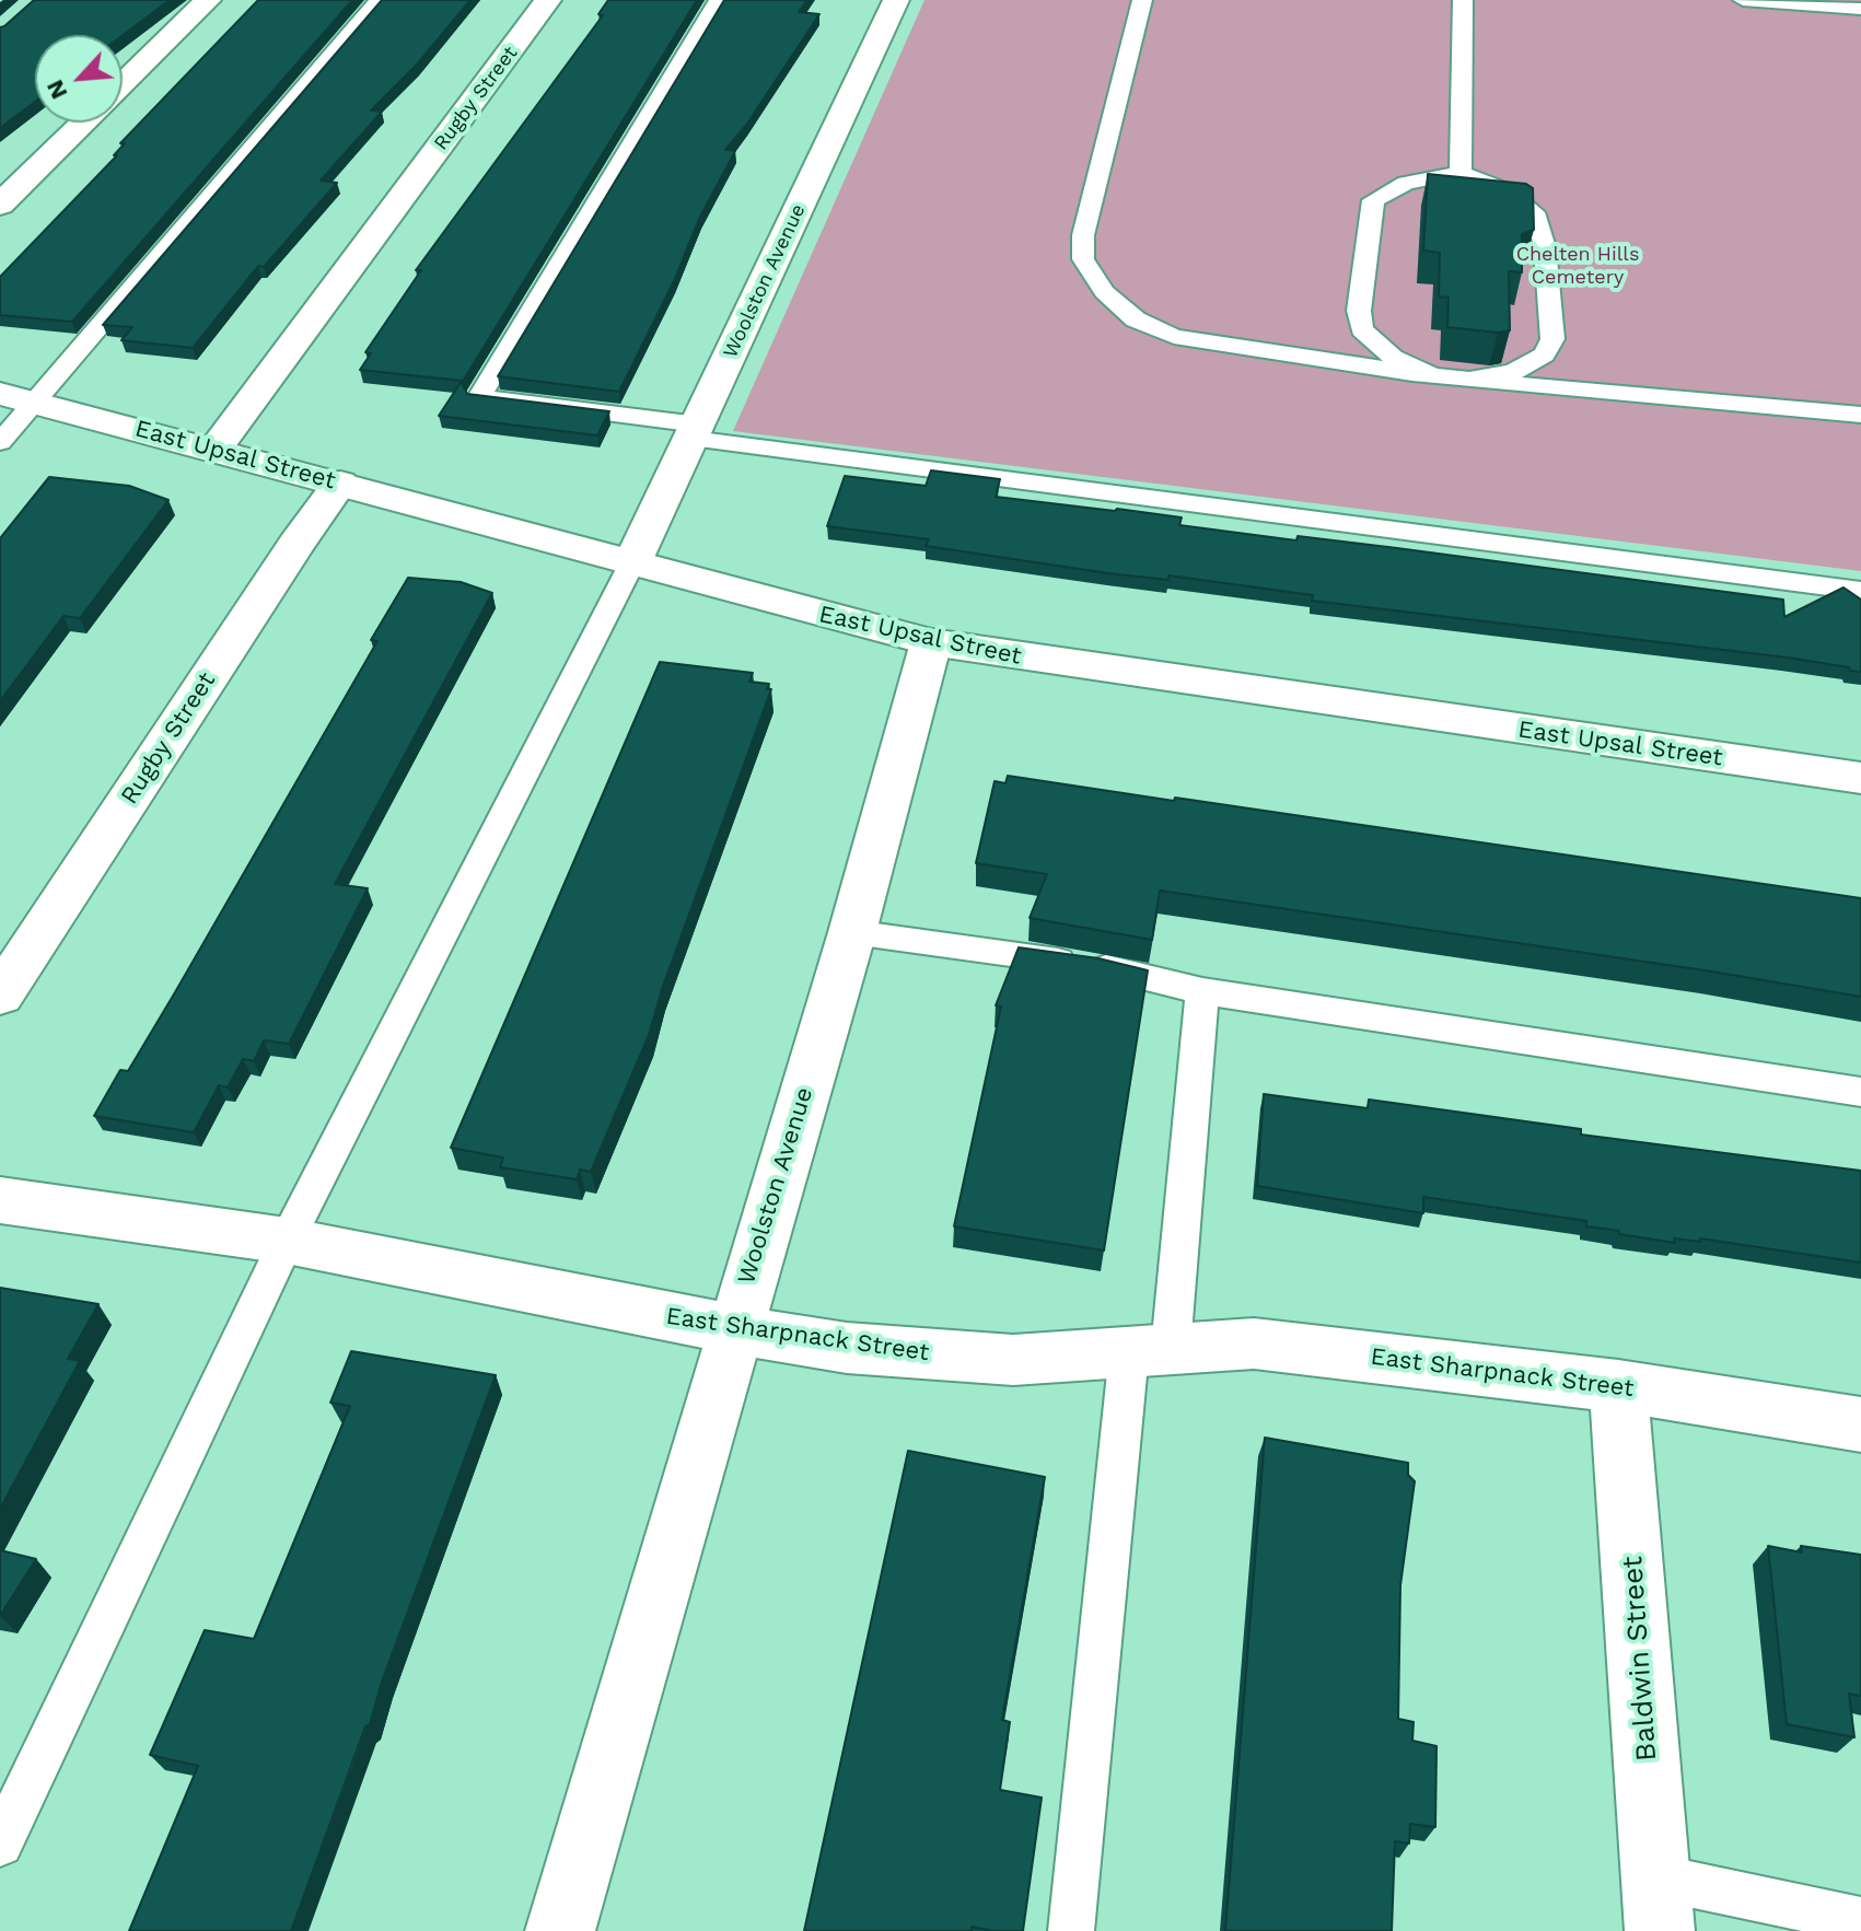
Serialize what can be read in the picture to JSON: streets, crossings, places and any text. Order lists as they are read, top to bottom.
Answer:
{
  "streets": {
    "street": [
      "Rugby Street",
      "Woolston Avenue",
      "East Upsal Street",
      "East Sharpnack Street",
      "Baldwin Street"
    ]
  },
  "crossings": [
    ["Rugby Street", "East Upsal Street"],
    ["Woolston Avenue", "East Upsal Street"],
    ["Woolston Avenue", "East Sharpnack Street"],
    ["East Sharpnack Street", "Baldwin Street"]
  ],
  "parks": ["Chelten Hills Cemetery"],
  "north": "bottom left"
}
